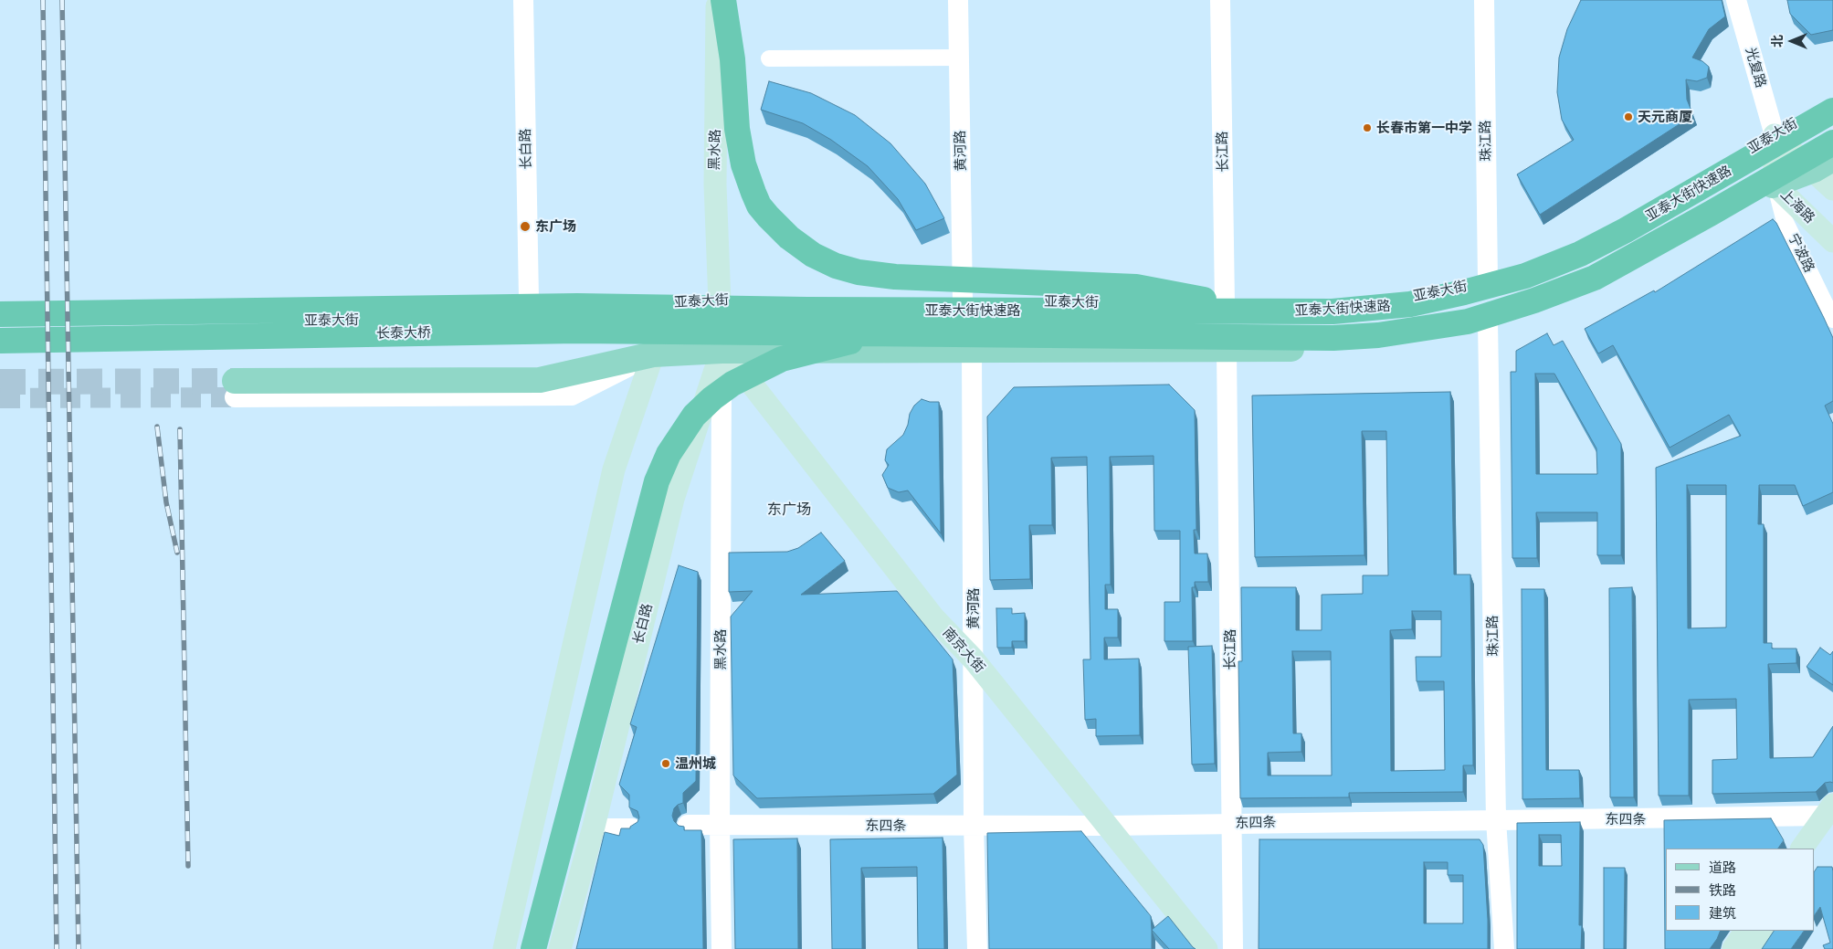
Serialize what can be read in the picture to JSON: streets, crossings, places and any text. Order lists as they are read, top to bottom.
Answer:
{
  "streets": {
    "highway": ["亚泰大街快速路", "长泰大桥"],
    "main road": [
      "亚泰大街",
      "长白路",
      "黑水路",
      "上海路",
      "南京大街"
    ],
    "street": [
      "光复路",
      "珠江路",
      "黄河路",
      "长江路",
      "宁波路",
      "东四条"
    ]
  },
  "crossings": [
    ["光复路", "亚泰大街"],
    ["光复路", "上海路"],
    ["亚泰大街", "珠江路"],
    ["亚泰大街", "长白路"],
    ["亚泰大街", "黑水路"],
    ["亚泰大街", "黄河路"],
    ["亚泰大街", "长江路"],
    ["亚泰大街", "上海路"],
    ["珠江路", "东四条"],
    ["长白路", "黑水路"],
    ["长白路", "南京大街"],
    ["黑水路", "南京大街"],
    ["黑水路", "东四条"],
    ["黄河路", "南京大街"],
    ["黄河路", "东四条"],
    ["长江路", "东四条"],
    ["亚泰大街快速路", "长泰大桥"],
    ["上海路", "宁波路"],
    ["南京大街", "东四条"]
  ],
  "districts": ["东广场"],
  "places": [
    "天元商厦",
    "长春市第一中学",
    "东广场",
    "温州城"
  ],
  "legend": ["道路", "铁路", "建筑"],
  "north": "left"
}
